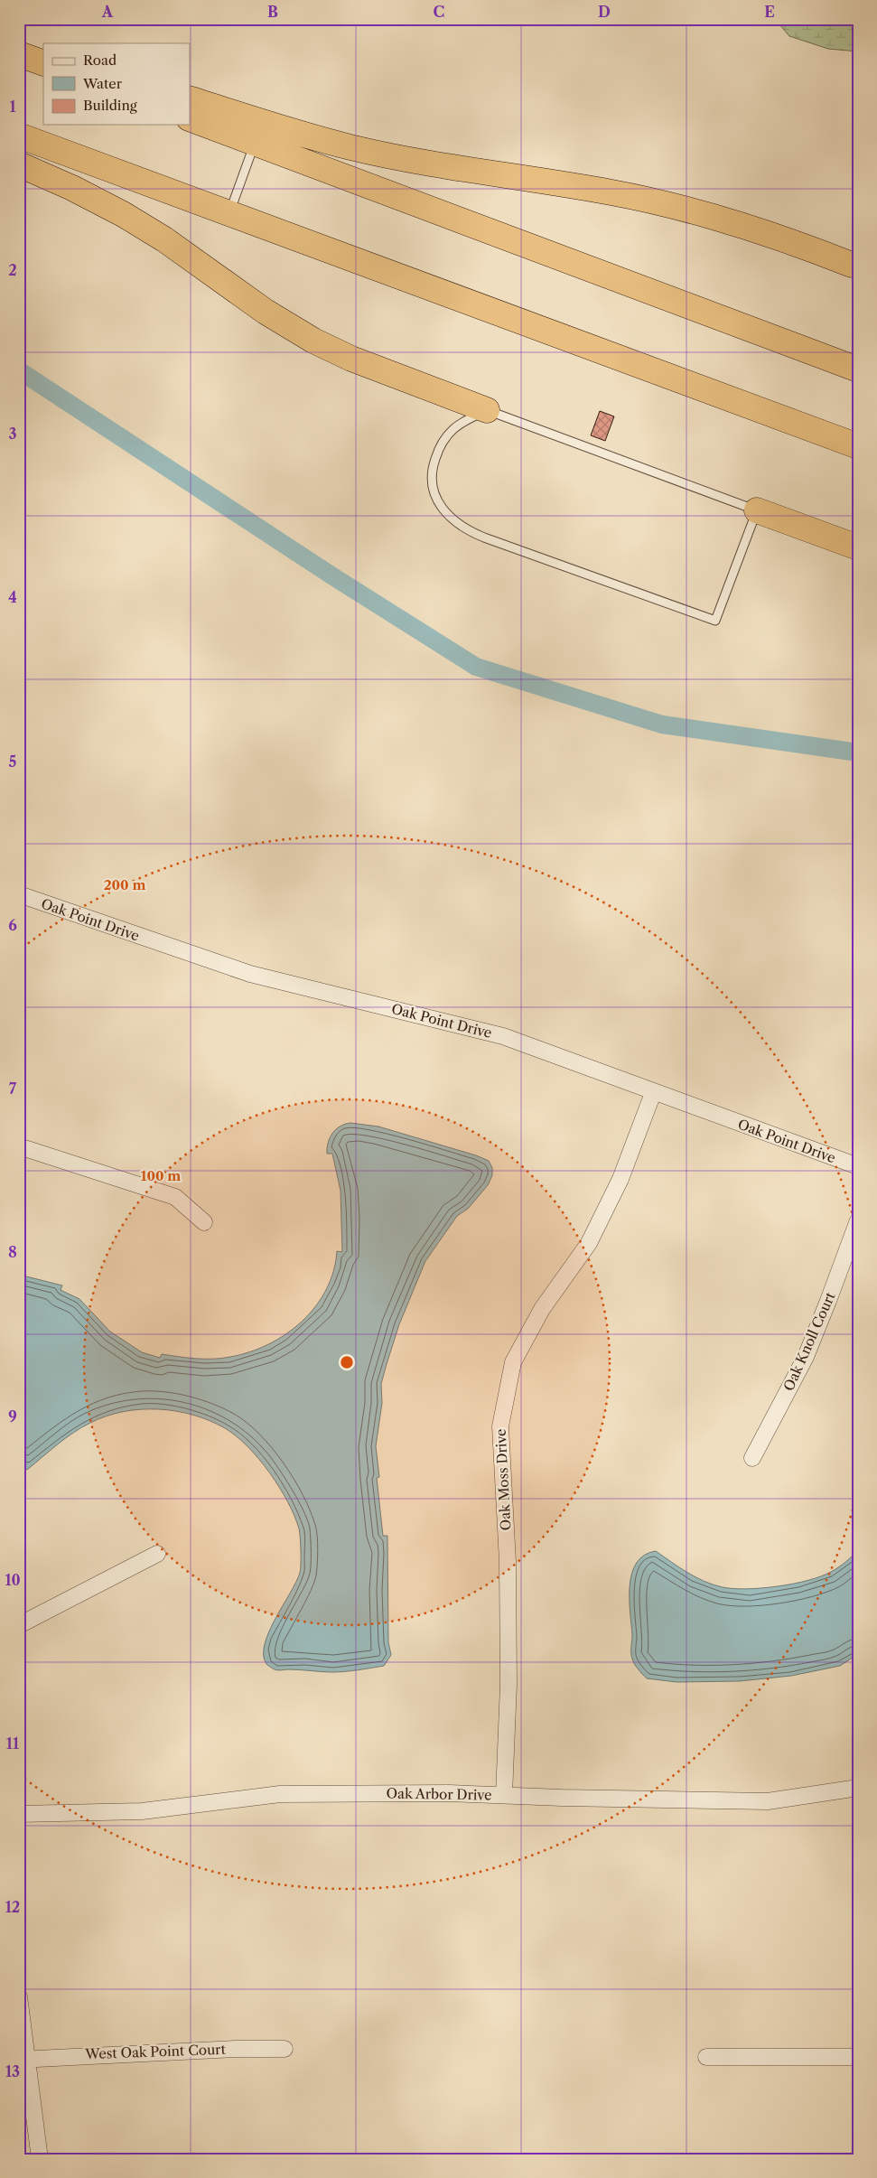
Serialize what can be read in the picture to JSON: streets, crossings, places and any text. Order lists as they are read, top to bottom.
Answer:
{
  "streets": {
    "street": [
      "Oak Point Drive",
      "Oak Knoll Court",
      "Oak Moss Drive",
      "Oak Arbor Drive",
      "West Oak Point Court"
    ]
  },
  "crossings": [
    ["Oak Point Drive", "Oak Moss Drive"],
    ["Oak Moss Drive", "Oak Arbor Drive"]
  ],
  "legend": ["Road", "Water", "Building"],
  "grid": {
    "columns": [
      "A",
      "B",
      "C",
      "D",
      "E"
    ],
    "rows": [
      "1",
      "2",
      "3",
      "4",
      "5",
      "6",
      "7",
      "8",
      "9",
      "10",
      "11",
      "12",
      "13"
    ]
  },
  "rings": ["200 m", "100 m"]
}
